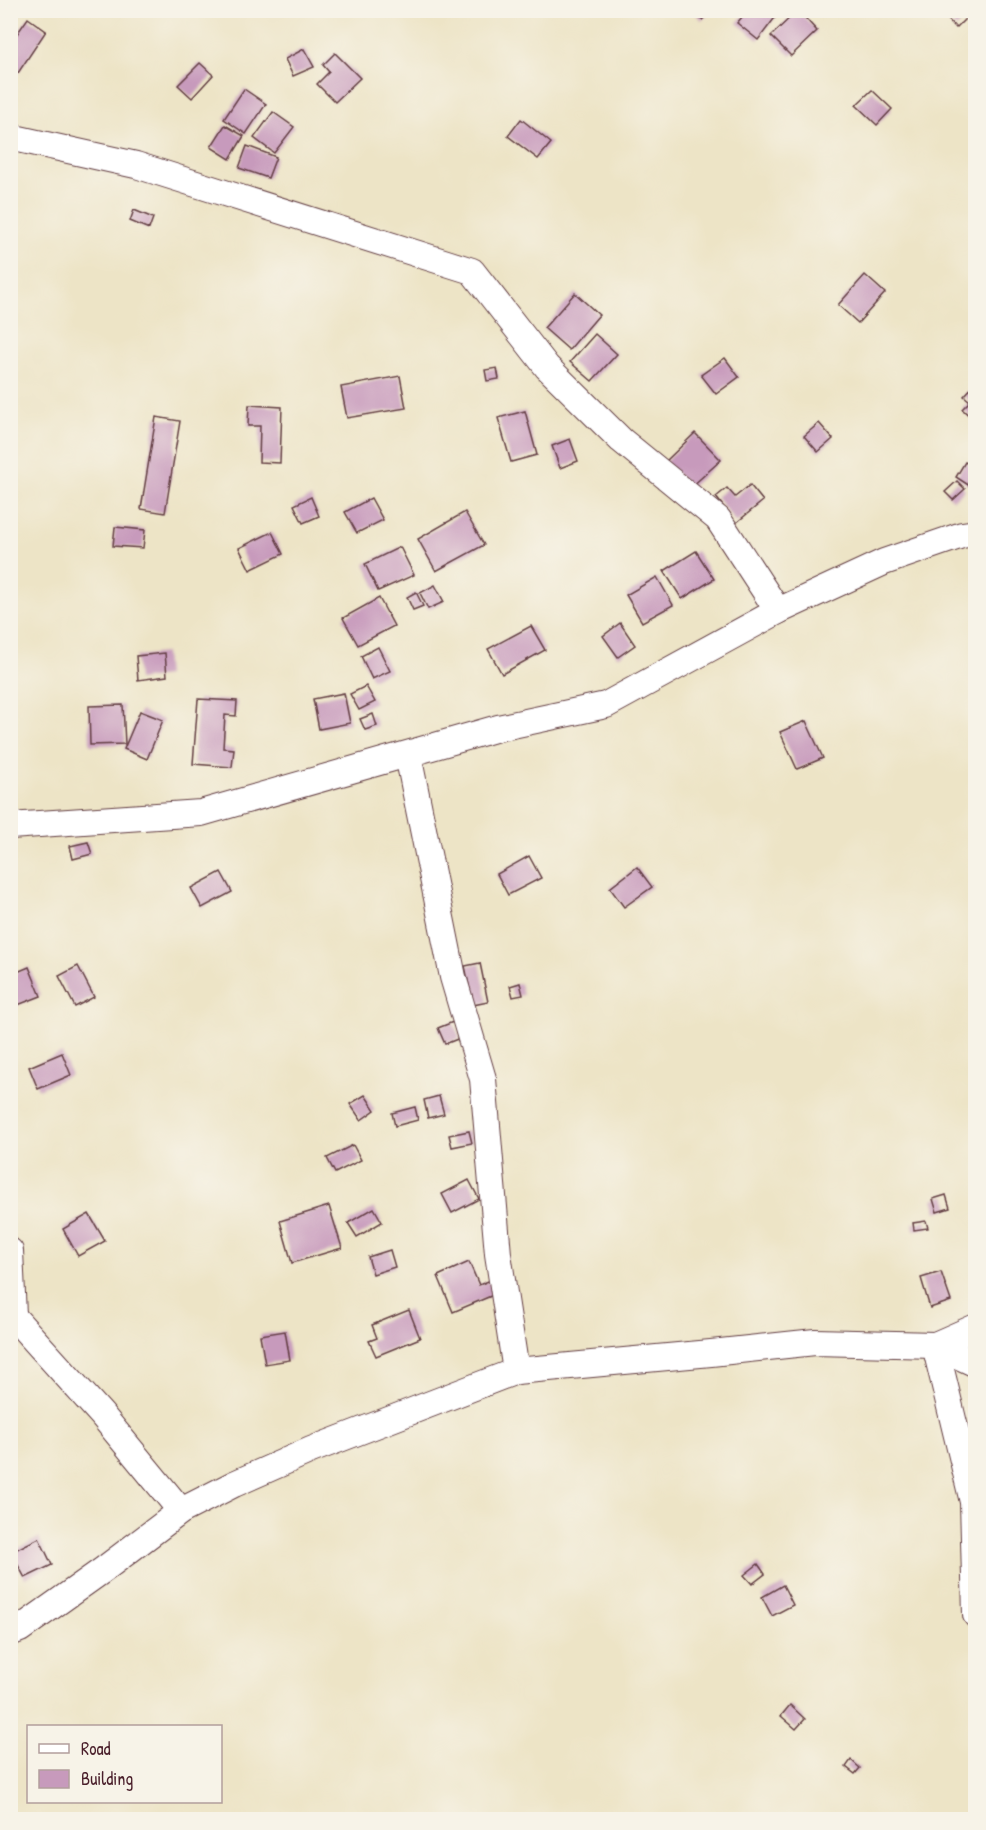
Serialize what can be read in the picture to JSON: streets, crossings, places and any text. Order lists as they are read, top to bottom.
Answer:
{
  "legend": ["Road", "Building"]
}
